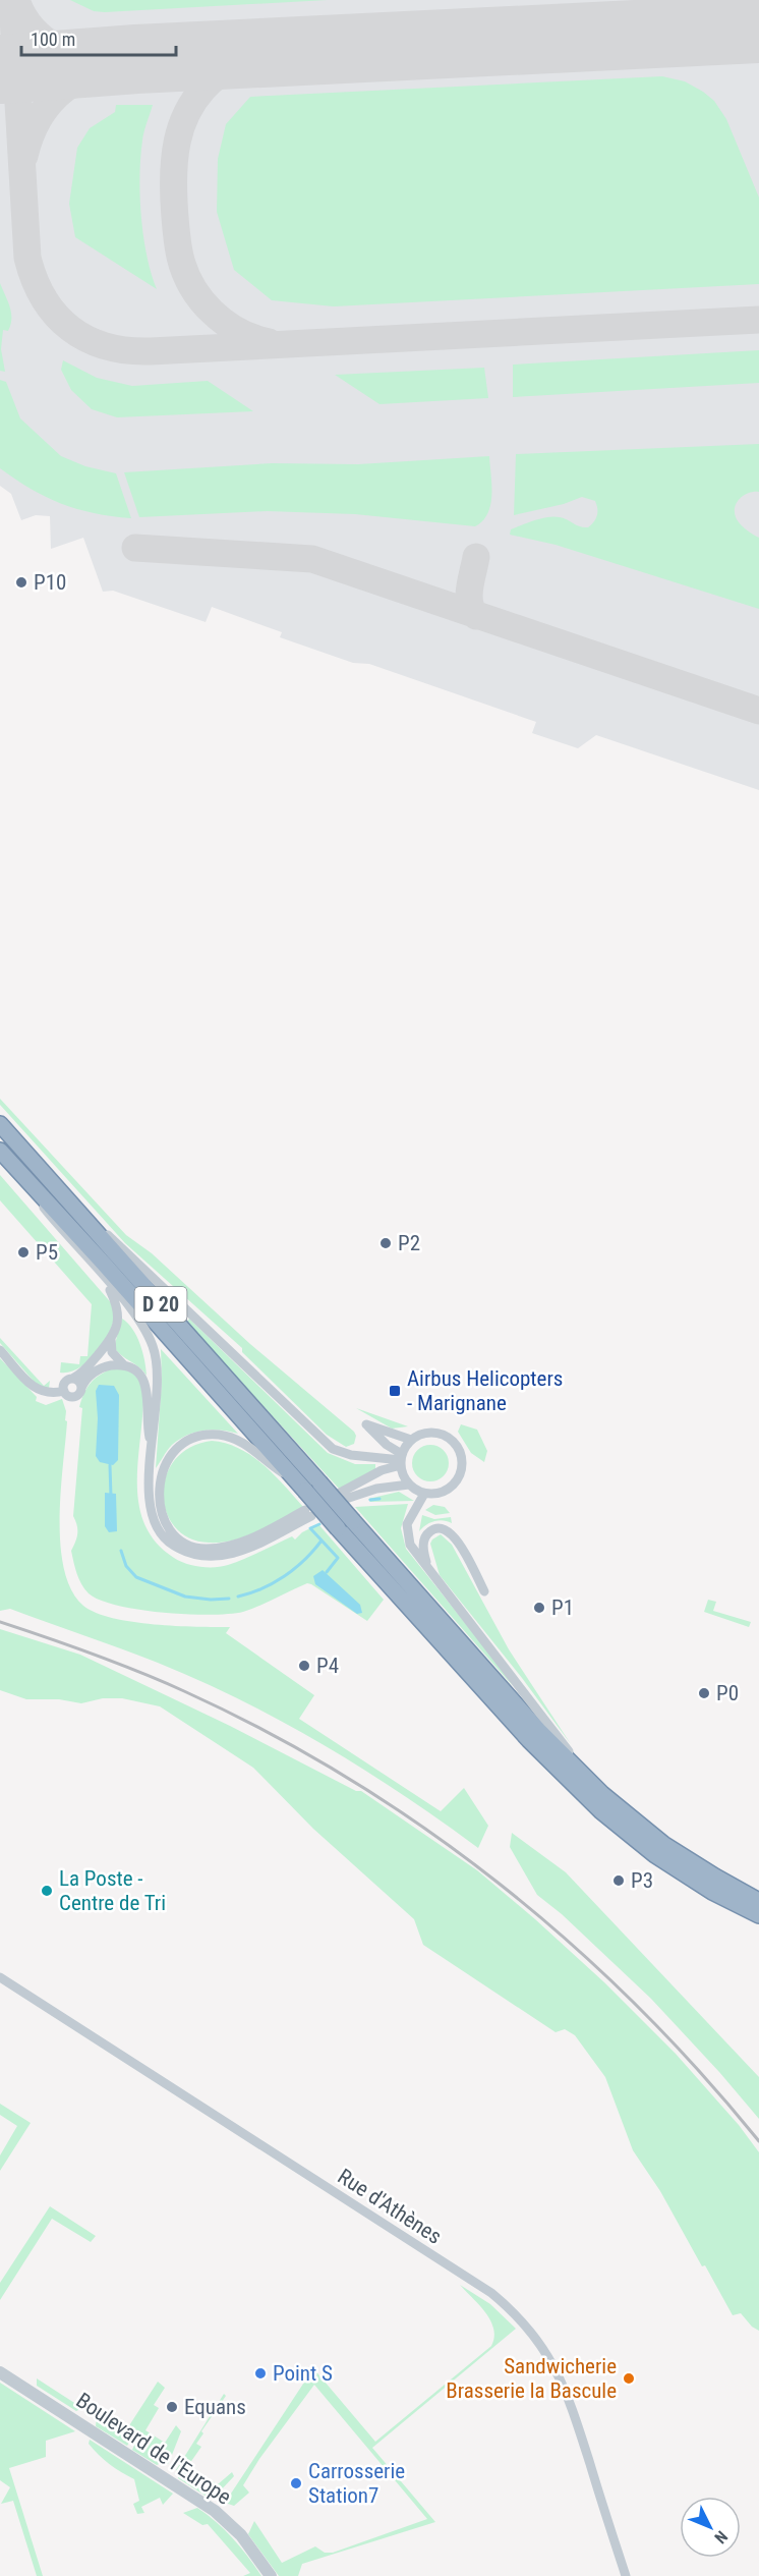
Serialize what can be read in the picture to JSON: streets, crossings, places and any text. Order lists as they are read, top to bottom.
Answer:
{
  "streets": {
    "highway": ["D 20"],
    "street": ["Rue d'Athènes", "Boulevard de l'Europe"]
  },
  "places": {
    "other": [
      "P10",
      "P2",
      "P5",
      "P1",
      "P4",
      "P0",
      "P3",
      "La Poste - Centre de Tri",
      "Point S",
      "Sandwicherie Brasserie la Bascule",
      "Equans",
      "Carrosserie Station7"
    ],
    "transit": ["Airbus Helicopters - Marignane"]
  },
  "scale_bar": "100 m",
  "north": "bottom right"
}
